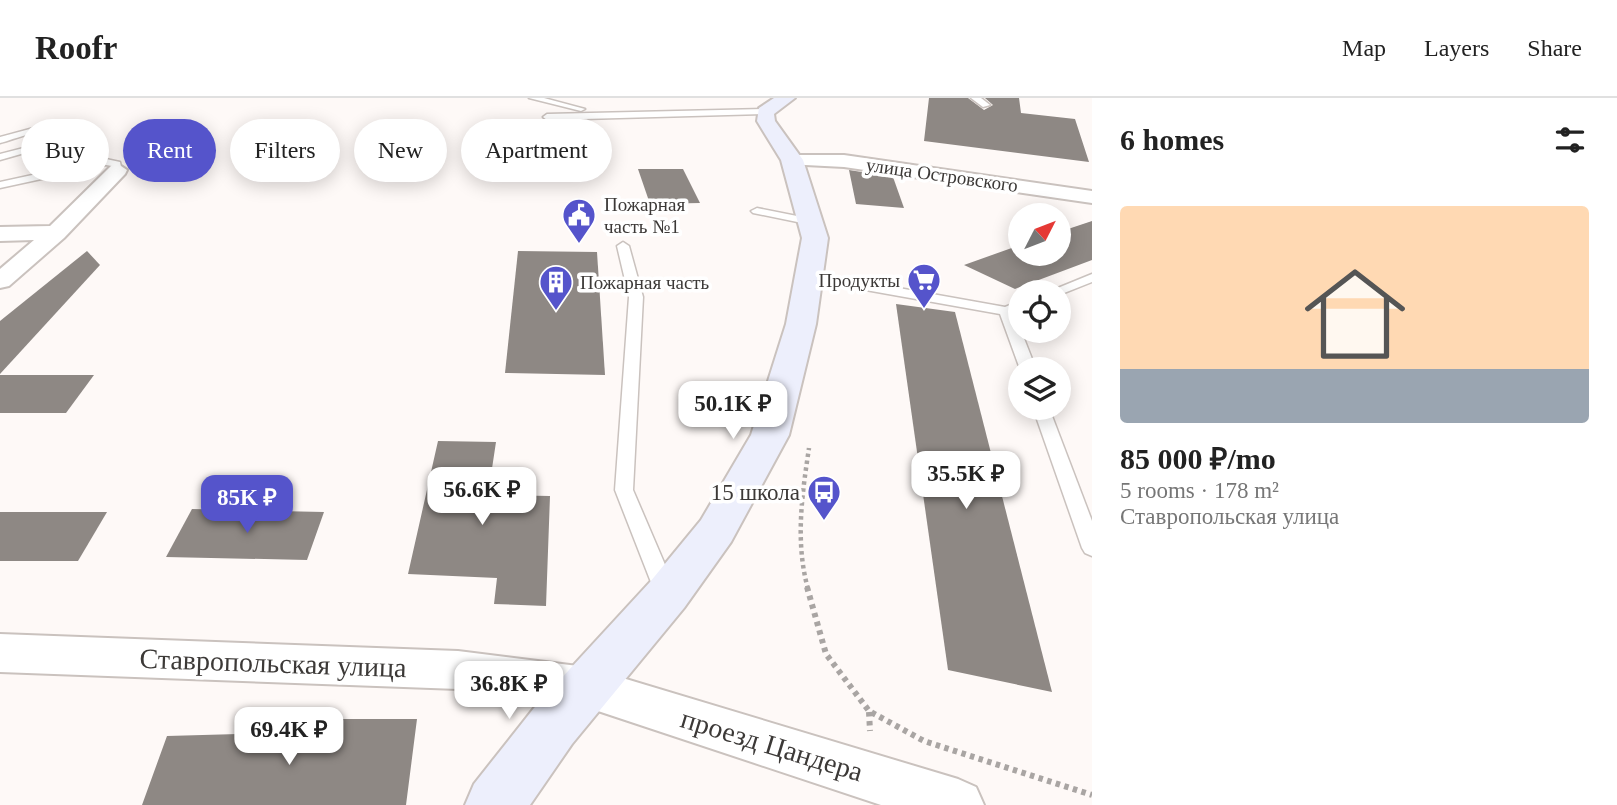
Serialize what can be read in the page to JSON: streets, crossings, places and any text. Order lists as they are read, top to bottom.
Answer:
{
  "streets": {
    "street": ["улица Островского", "Ставропольская улица", "проезд Цандера"]
  },
  "crossings": [
    ["Ставропольская улица", "проезд Цандера"]
  ],
  "places": {
    "public building": ["Пожарная часть №1"],
    "supermarket": ["Продукты"],
    "building": ["Пожарная часть"],
    "bus stop": ["15 школа"]
  },
  "north": "top right",
  "page": {
    "header": "Roofr",
    "nav": ["Map", "Layers", "Share"],
    "heading": "6 homes",
    "chip": [
      "Buy",
      "Rent",
      "Filters",
      "New",
      "Apartment"
    ],
    "list": [
      {
        "name": "85 000 ₽/mo",
        "note": "5 rooms · 178 m² · Ставропольская улица"
      }
    ],
    "price": [
      "50.1K ₽",
      "35.5K ₽",
      "56.6K ₽",
      "85K ₽",
      "36.8K ₽",
      "69.4K ₽"
    ]
  }
}
